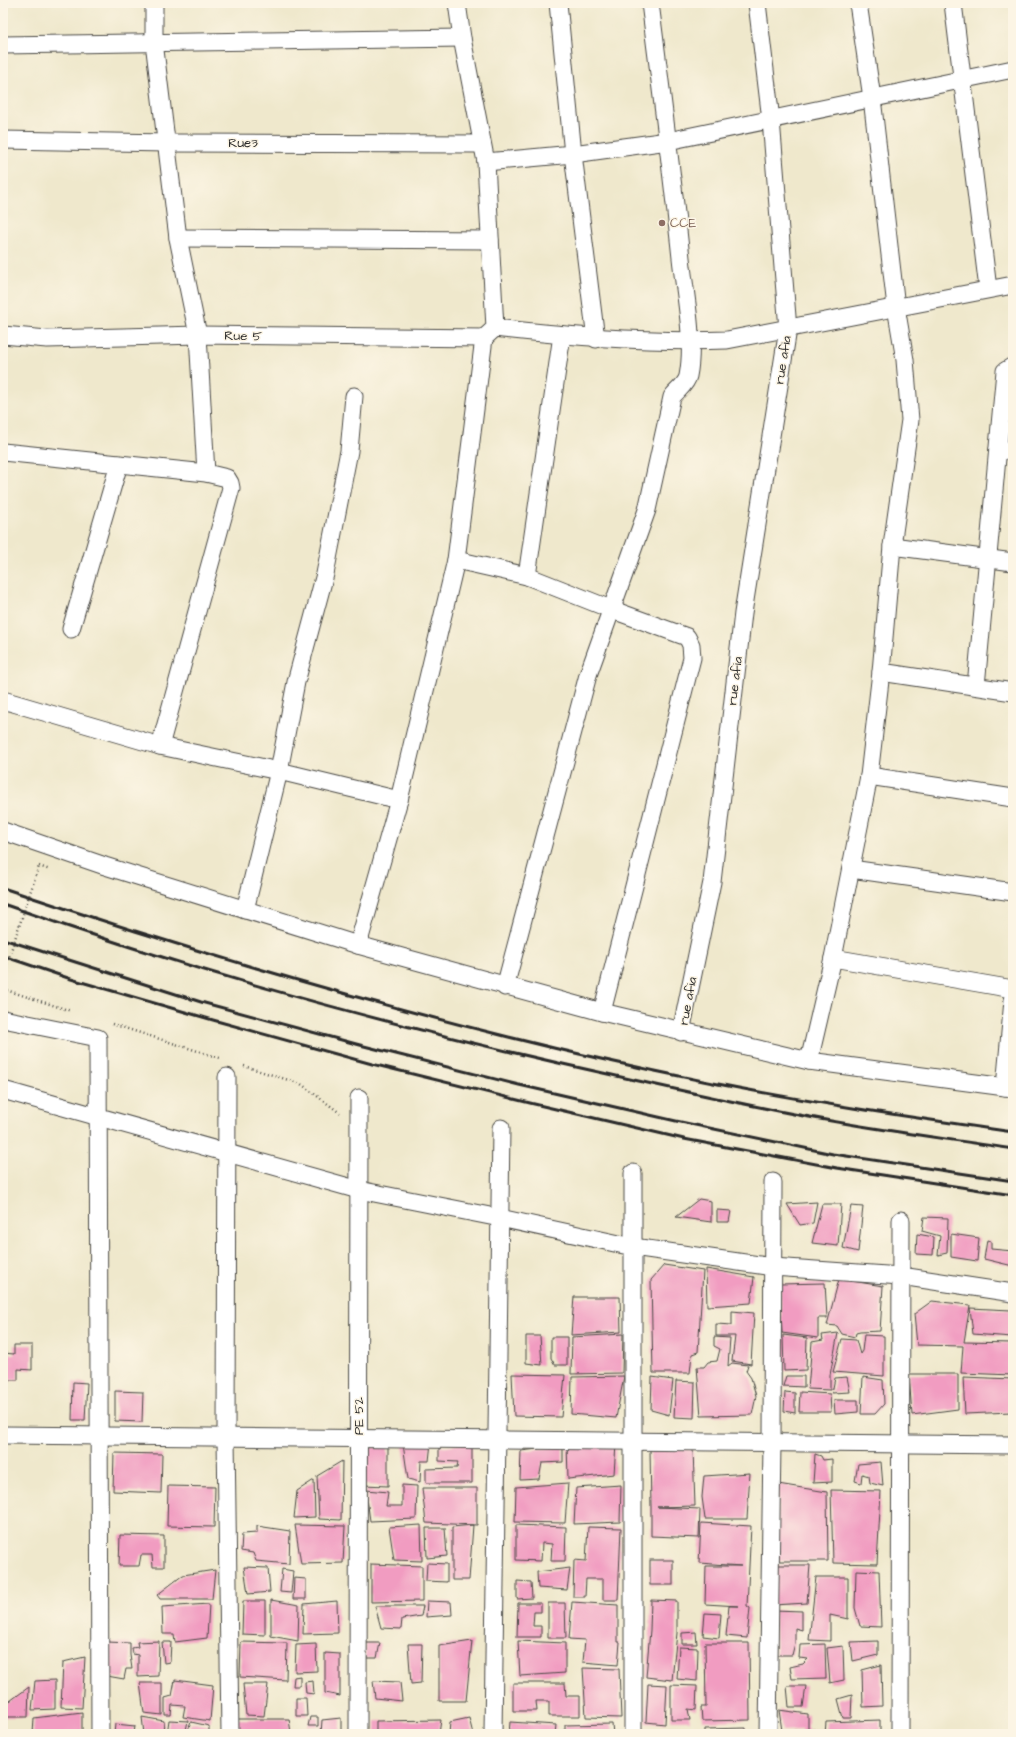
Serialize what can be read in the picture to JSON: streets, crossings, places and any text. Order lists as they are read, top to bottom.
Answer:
{
  "streets": {
    "street": [
      "Rue3",
      "Rue 5",
      "rue afia",
      "PE 52"
    ]
  },
  "crossings": [
    ["Rue 5", "rue afia"]
  ],
  "places": ["CCE"]
}
